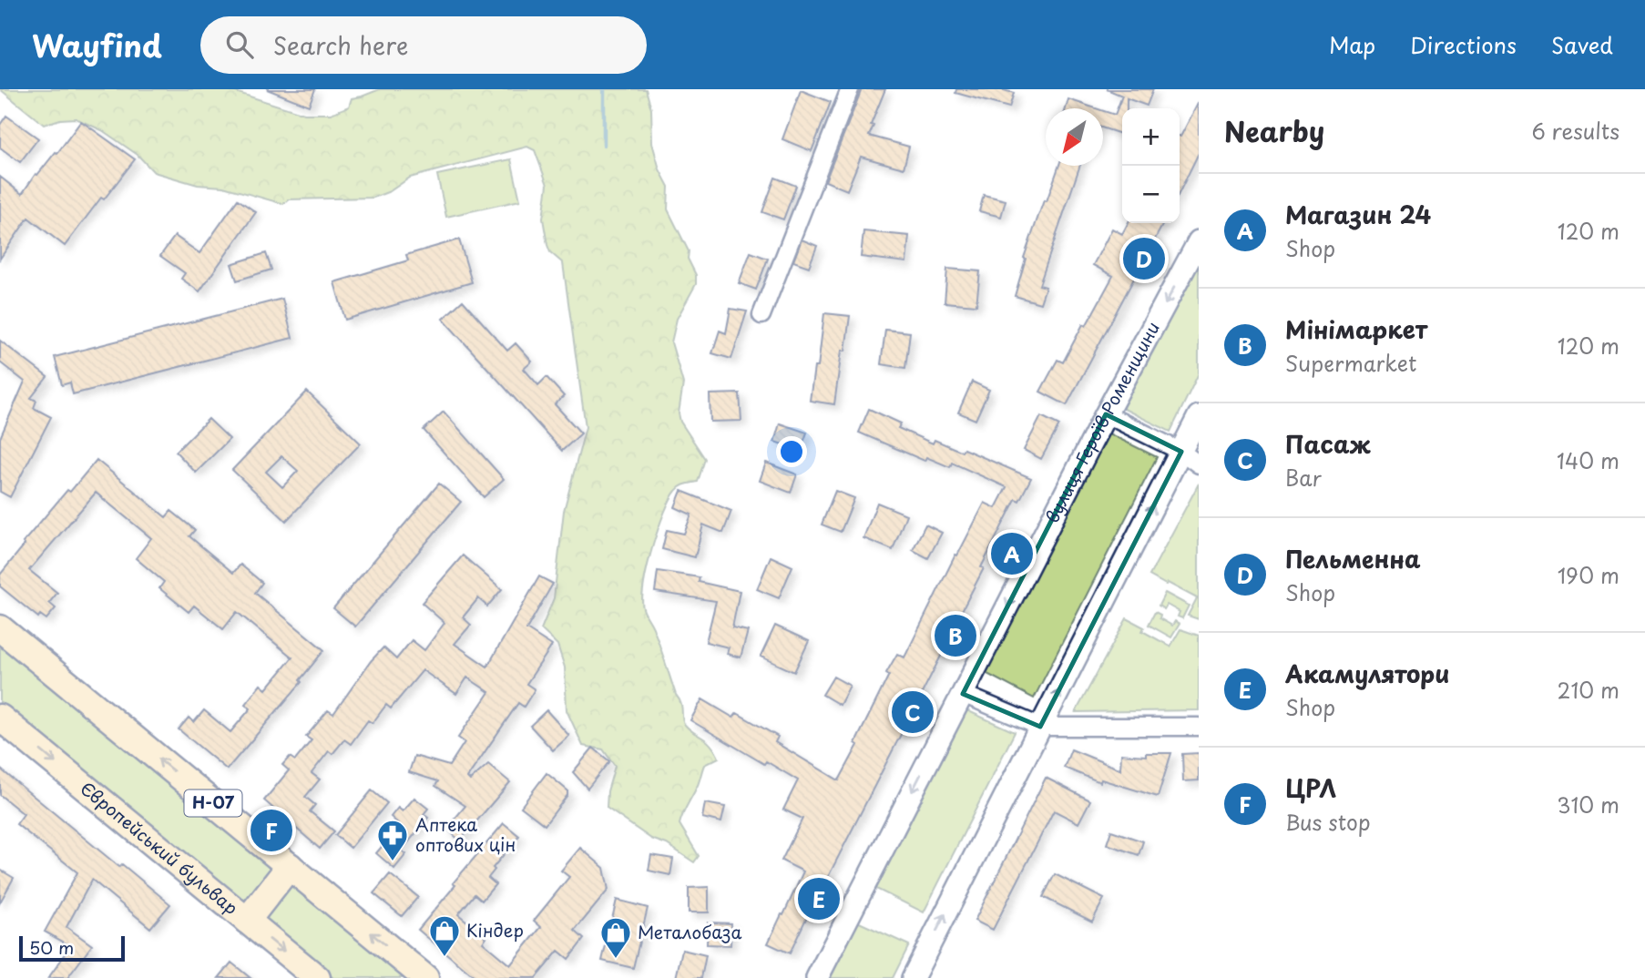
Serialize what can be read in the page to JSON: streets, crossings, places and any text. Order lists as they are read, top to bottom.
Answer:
{
  "streets": {
    "main road": ["Н-07", "Європейський бульвар"],
    "street": ["вулиця Героїв Роменщини"]
  },
  "places": {
    "pharmacy": ["Аптека оптових цін"],
    "shop": ["Кіндер", "Металобаза"]
  },
  "scale_bar": "50 m",
  "north": "bottom left",
  "page": {
    "header": "Wayfind",
    "search": "Search here",
    "nav": ["Map", "Directions", "Saved"],
    "heading": ["Nearby", "6 results"],
    "map_buttons": ["+", "−"],
    "list": [
      {
        "mark": "A",
        "name": "Магазин 24",
        "note": "Shop",
        "value": "120 m"
      },
      {
        "mark": "B",
        "name": "Мінімаркет",
        "note": "Supermarket",
        "value": "120 m"
      },
      {
        "mark": "C",
        "name": "Пасаж",
        "note": "Bar",
        "value": "140 m"
      },
      {
        "mark": "D",
        "name": "Пельменна",
        "note": "Shop",
        "value": "190 m"
      },
      {
        "mark": "E",
        "name": "Акамулятори",
        "note": "Shop",
        "value": "210 m"
      },
      {
        "mark": "F",
        "name": "ЦРЛ",
        "note": "Bus stop",
        "value": "310 m"
      }
    ],
    "pins": [
      "D",
      "A",
      "B",
      "C",
      "F",
      "E"
    ],
    "scale": "50 m"
  }
}
